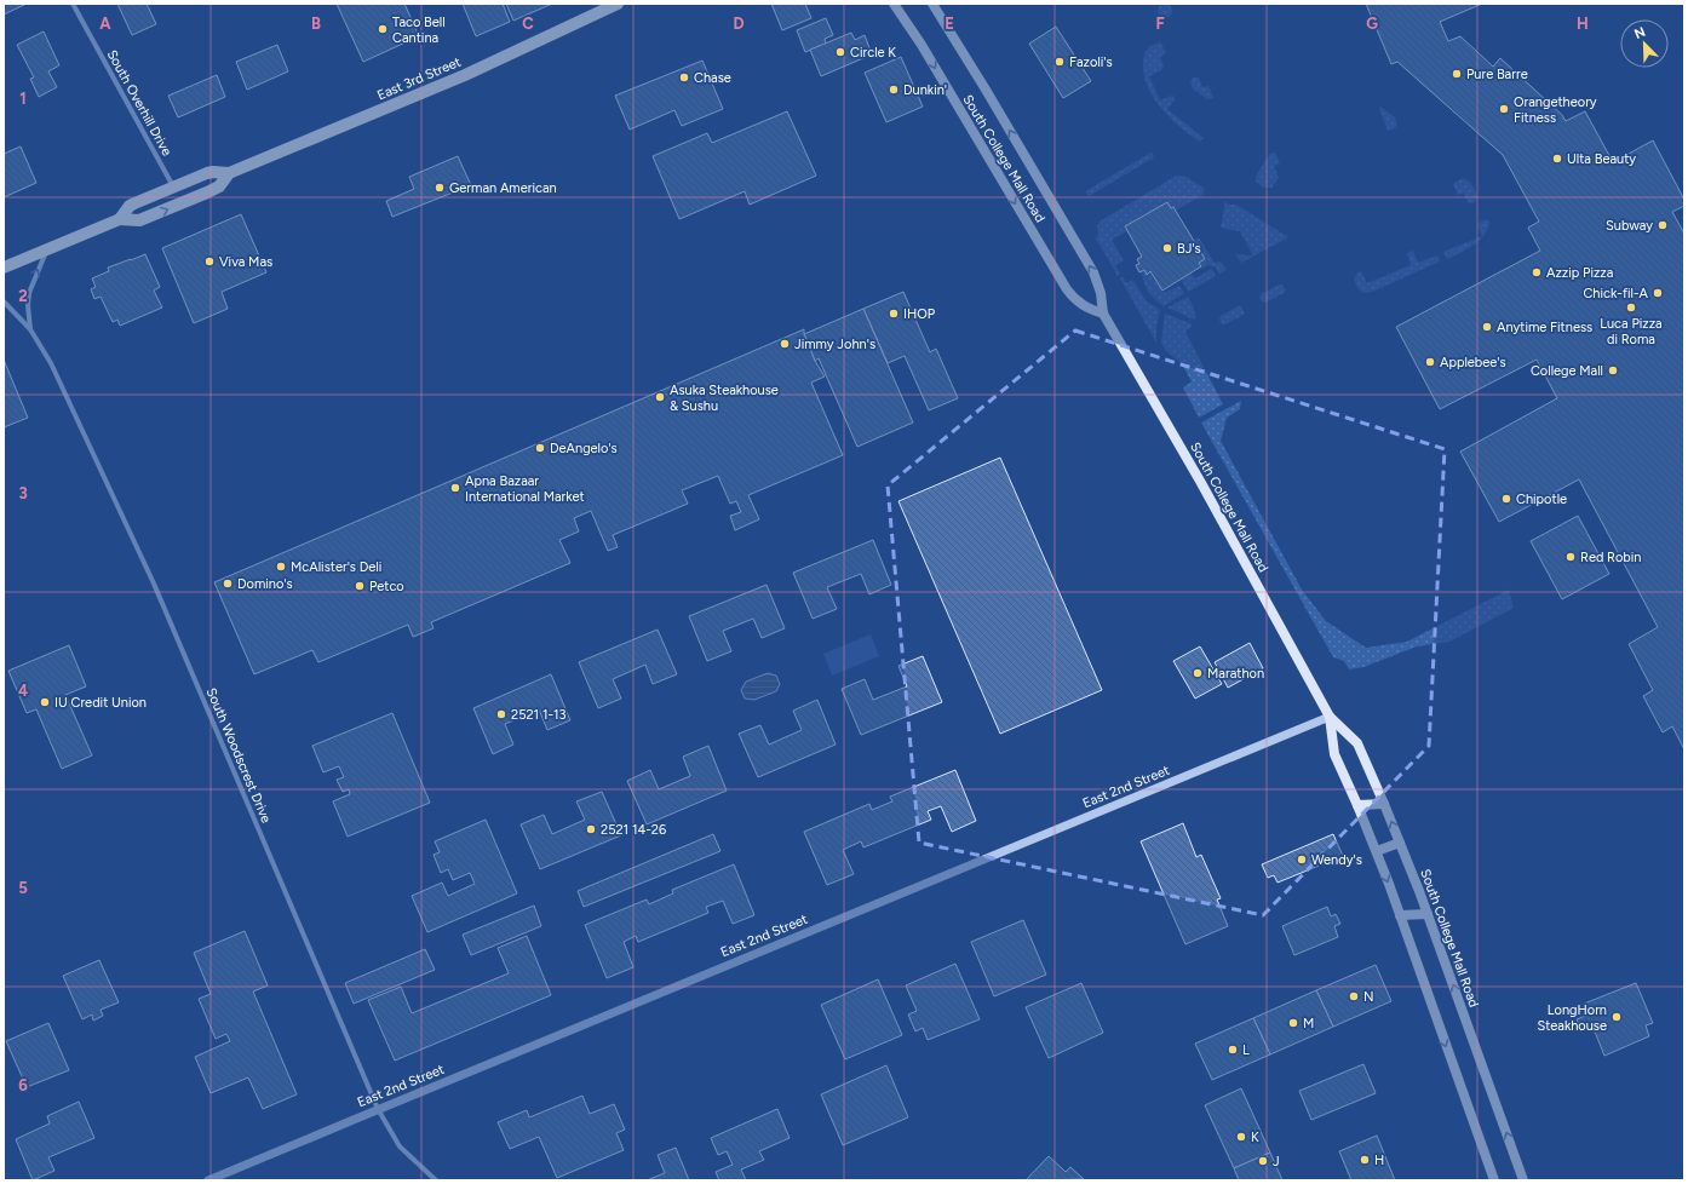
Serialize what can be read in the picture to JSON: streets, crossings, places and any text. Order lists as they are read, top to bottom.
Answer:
{
  "streets": {
    "main road": ["East 3rd Street", "South College Mall Road"],
    "street": ["South Overhill Drive", "South Woodscrest Drive", "East 2nd Street"]
  },
  "crossings": [
    ["East 3rd Street", "South Overhill Drive"],
    ["East 3rd Street", "South Woodscrest Drive"],
    ["South College Mall Road", "East 2nd Street"],
    ["South Woodscrest Drive", "East 2nd Street"]
  ],
  "places": [
    "Taco Bell Cantina",
    "Circle K",
    "Fazoli's",
    "Pure Barre",
    "Chase",
    "Dunkin'",
    "Orangetheory Fitness",
    "Ulta Beauty",
    "German American",
    "Subway",
    "BJ's",
    "Viva Mas",
    "Azzip Pizza",
    "Chick-fil-A",
    "Luca Pizza di Roma",
    "IHOP",
    "Anytime Fitness",
    "Jimmy John's",
    "Applebee's",
    "College Mall",
    "Asuka Steakhouse & Sushu",
    "DeAngelo's",
    "Apna Bazaar International Market",
    "Chipotle",
    "Red Robin",
    "McAlister's Deli",
    "Domino's",
    "Petco",
    "Marathon",
    "IU Credit Union",
    "2521 1-13",
    "2521 14-26",
    "Wendy's",
    "N",
    "LongHorn Steakhouse",
    "M",
    "L",
    "K",
    "H",
    "J"
  ],
  "north": "top left",
  "grid": {
    "columns": [
      "A",
      "B",
      "C",
      "D",
      "E",
      "F",
      "G",
      "H"
    ],
    "rows": [
      "1",
      "2",
      "3",
      "4",
      "5",
      "6"
    ]
  }
}
